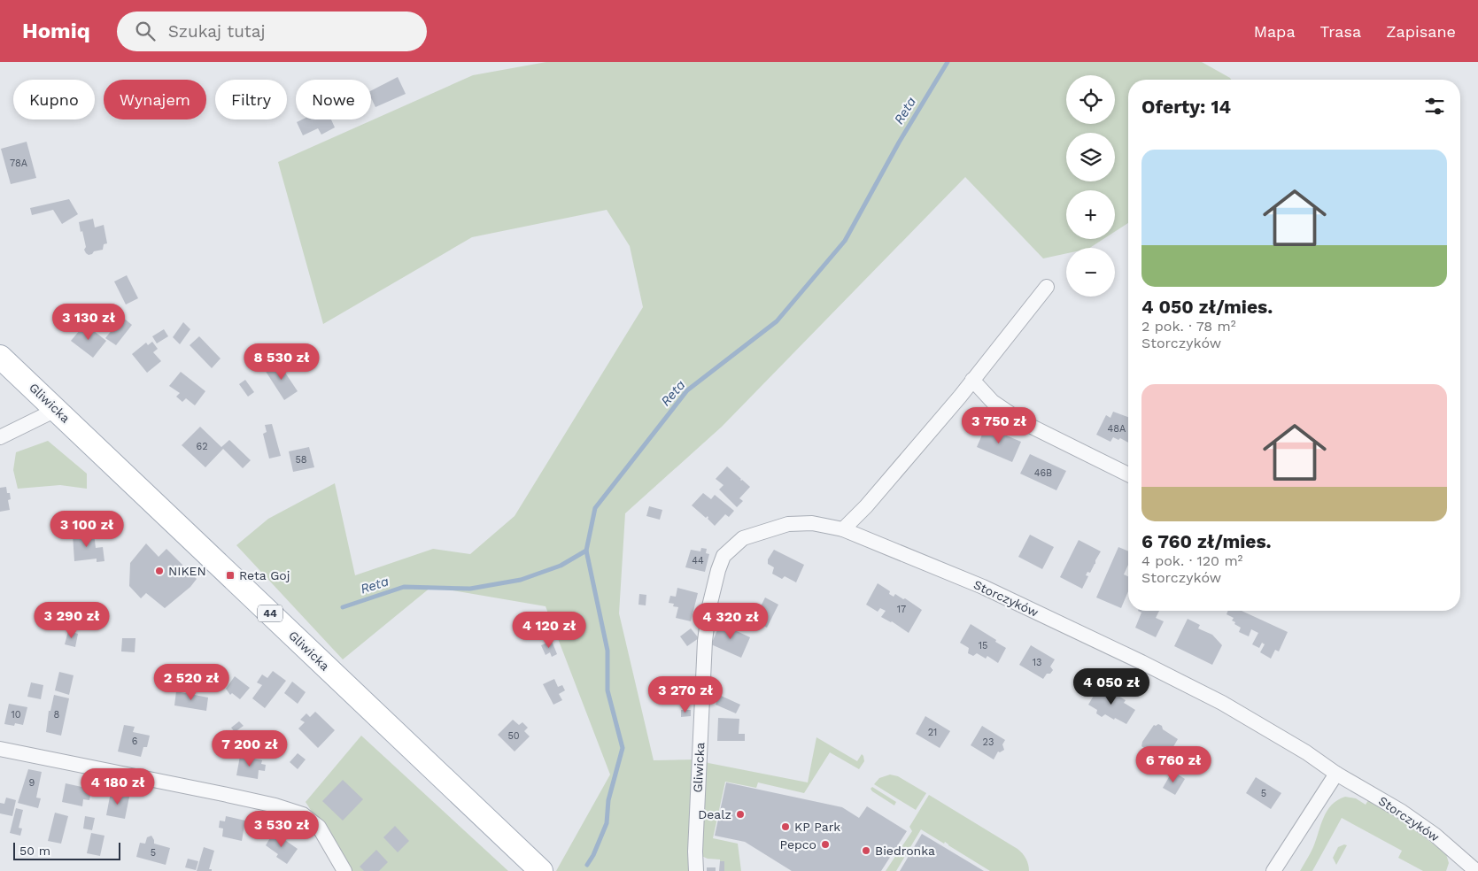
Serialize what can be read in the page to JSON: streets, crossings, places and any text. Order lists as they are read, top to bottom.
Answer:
{
  "streets": {
    "main road": ["Gliwicka", "44"],
    "street": ["Storczyków"]
  },
  "crossings": [
    ["Gliwicka", "Storczyków"]
  ],
  "water": ["Reta"],
  "places": {
    "other": [
      "NIKEN",
      "Dealz",
      "KP Park",
      "Pepco",
      "Biedronka"
    ],
    "transit": ["Reta Goj"]
  },
  "house_numbers": [
    "78A",
    "48A",
    "62",
    "58",
    "46B",
    "44",
    "17",
    "15",
    "13",
    "10",
    "8",
    "21",
    "50",
    "6",
    "23",
    "9",
    "5",
    "5"
  ],
  "scale_bar": "50 m",
  "page": {
    "header": "Homiq",
    "search": "Szukaj tutaj",
    "nav": ["Mapa", "Trasa", "Zapisane"],
    "map_buttons": ["+", "−"],
    "chip": [
      "Kupno",
      "Wynajem",
      "Filtry",
      "Nowe"
    ],
    "heading": "Oferty: 14",
    "list": [
      {
        "name": "4 050 zł/mies.",
        "note": "2 pok. · 78 m² · Storczyków"
      },
      {
        "name": "6 760 zł/mies.",
        "note": "4 pok. · 120 m² · Storczyków"
      }
    ],
    "price": [
      "3 130 zł",
      "8 530 zł",
      "3 750 zł",
      "3 100 zł",
      "3 290 zł",
      "4 320 zł",
      "4 120 zł",
      "2 520 zł",
      "4 050 zł",
      "3 270 zł",
      "7 200 zł",
      "6 760 zł",
      "4 180 zł",
      "3 530 zł"
    ],
    "scale": "50 m"
  }
}
